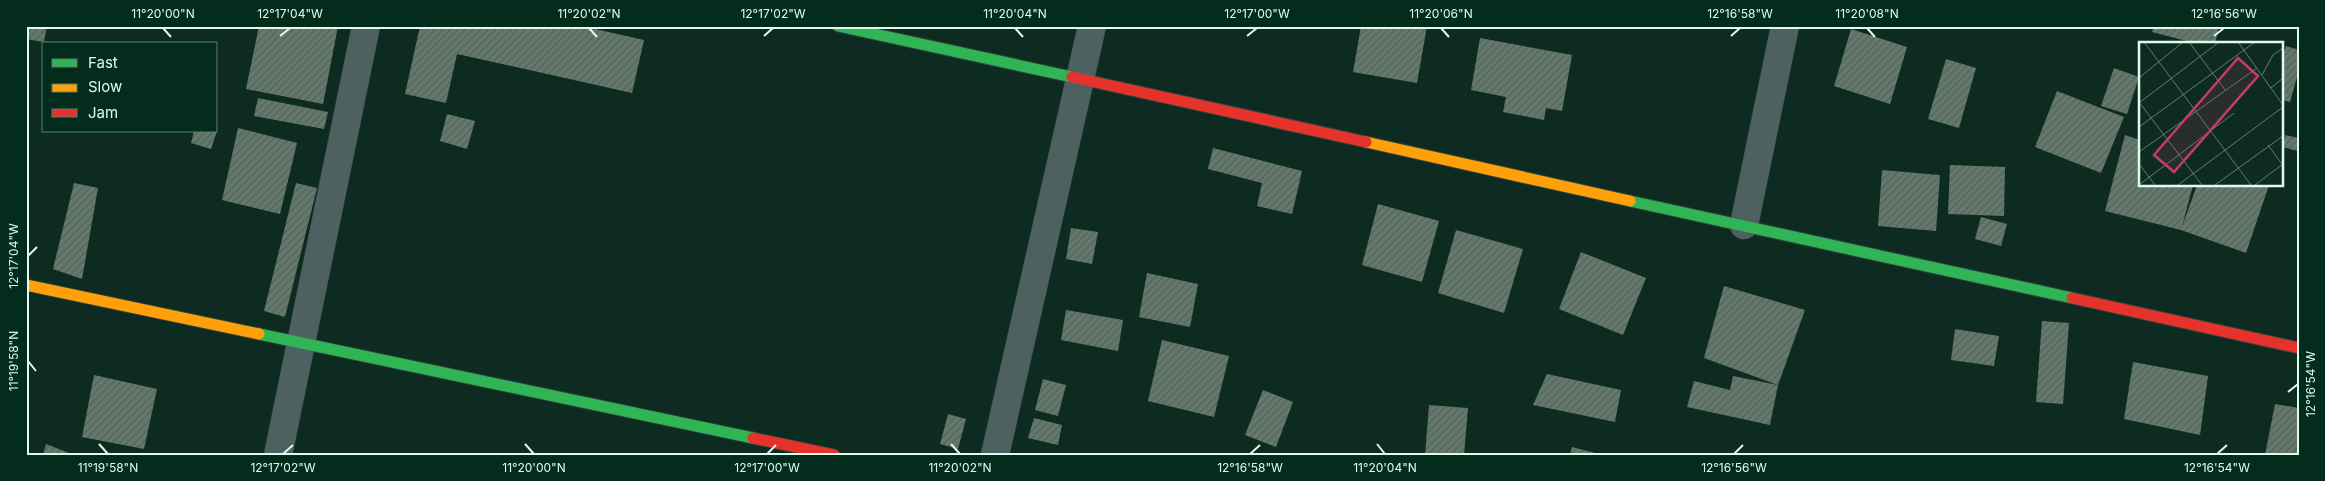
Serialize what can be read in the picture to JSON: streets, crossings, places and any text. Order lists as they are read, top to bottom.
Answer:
{
  "legend": ["Fast", "Slow", "Jam"],
  "coordinates": [
    "11°20'00\"N",
    "12°17'04\"W",
    "11°20'02\"N",
    "12°17'02\"W",
    "11°20'04\"N",
    "12°17'00\"W",
    "11°20'06\"N",
    "12°16'58\"W",
    "11°20'08\"N",
    "12°16'56\"W",
    "11°19'58\"N",
    "12°16'54\"W"
  ]
}
